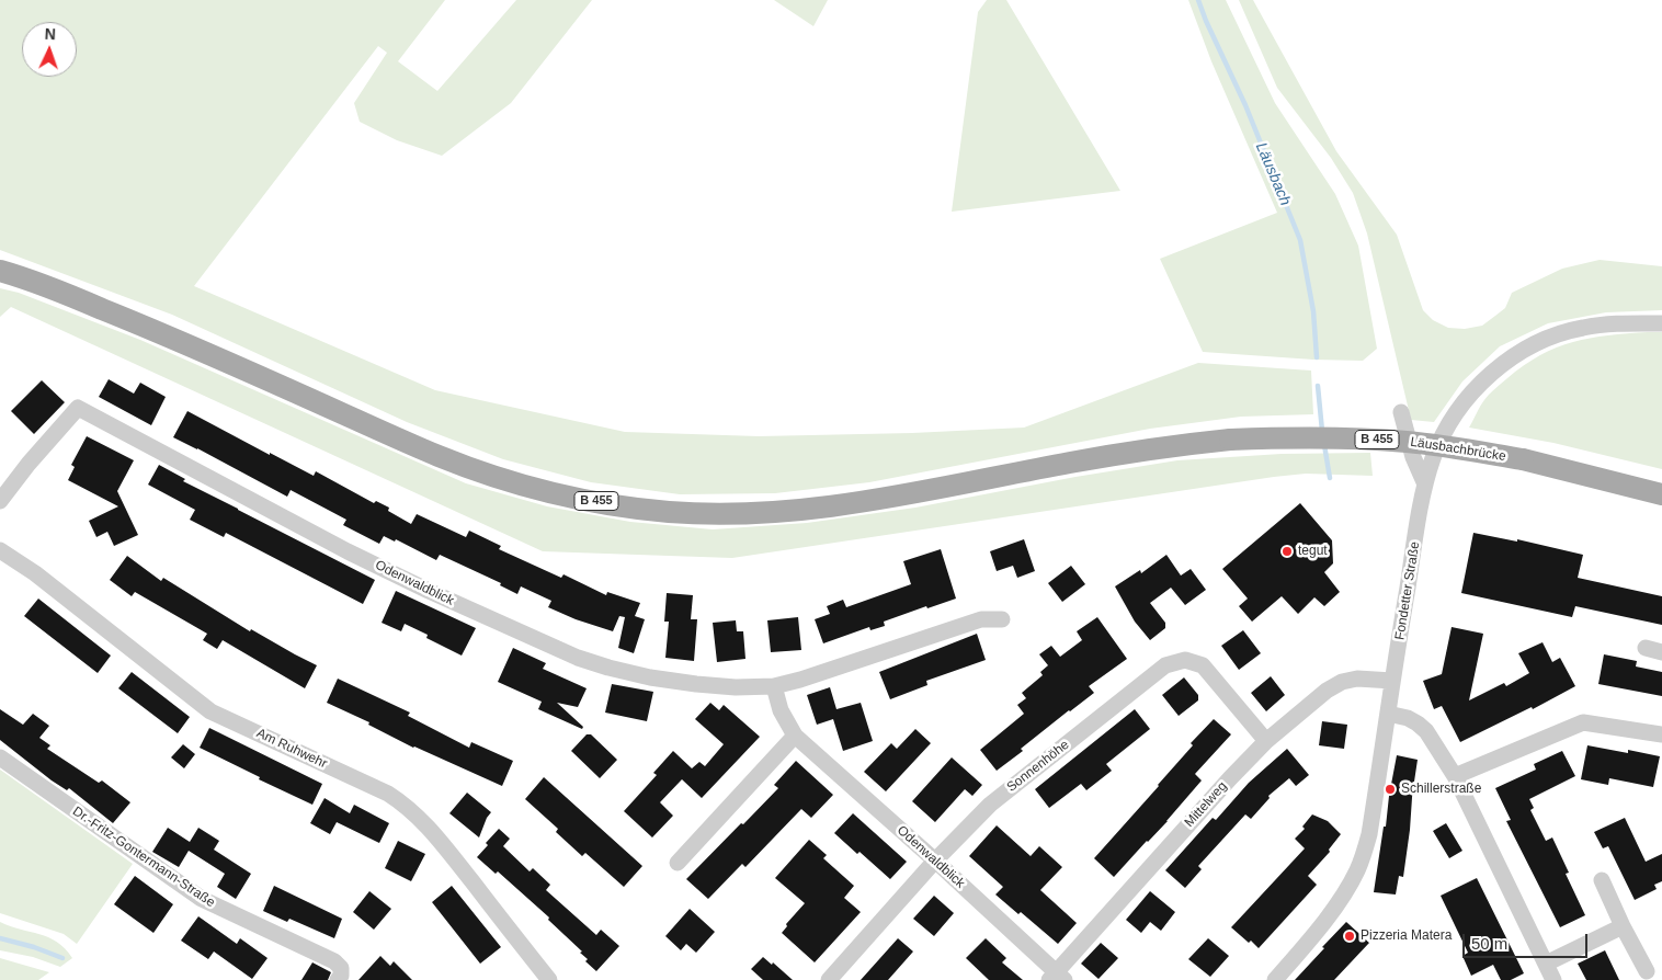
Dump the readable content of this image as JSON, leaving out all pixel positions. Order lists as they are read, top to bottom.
{
  "streets": {
    "main road": ["B 455", "Läusbachbrücke"],
    "street": [
      "Odenwaldblick",
      "Fondetter Straße",
      "Am Ruhwehr",
      "Sonnenhöhe",
      "Mittelweg",
      "Dr.-Fritz-Gontermann-Straße"
    ]
  },
  "crossings": [
    ["Odenwaldblick", "Sonnenhöhe"],
    ["Odenwaldblick", "Mittelweg"],
    ["Fondetter Straße", "Mittelweg"],
    ["Sonnenhöhe", "Mittelweg"]
  ],
  "water": ["Läusbach"],
  "places": ["tegut", "Schillerstraße", "Pizzeria Matera"],
  "scale_bar": "50 m",
  "north": "top"
}
